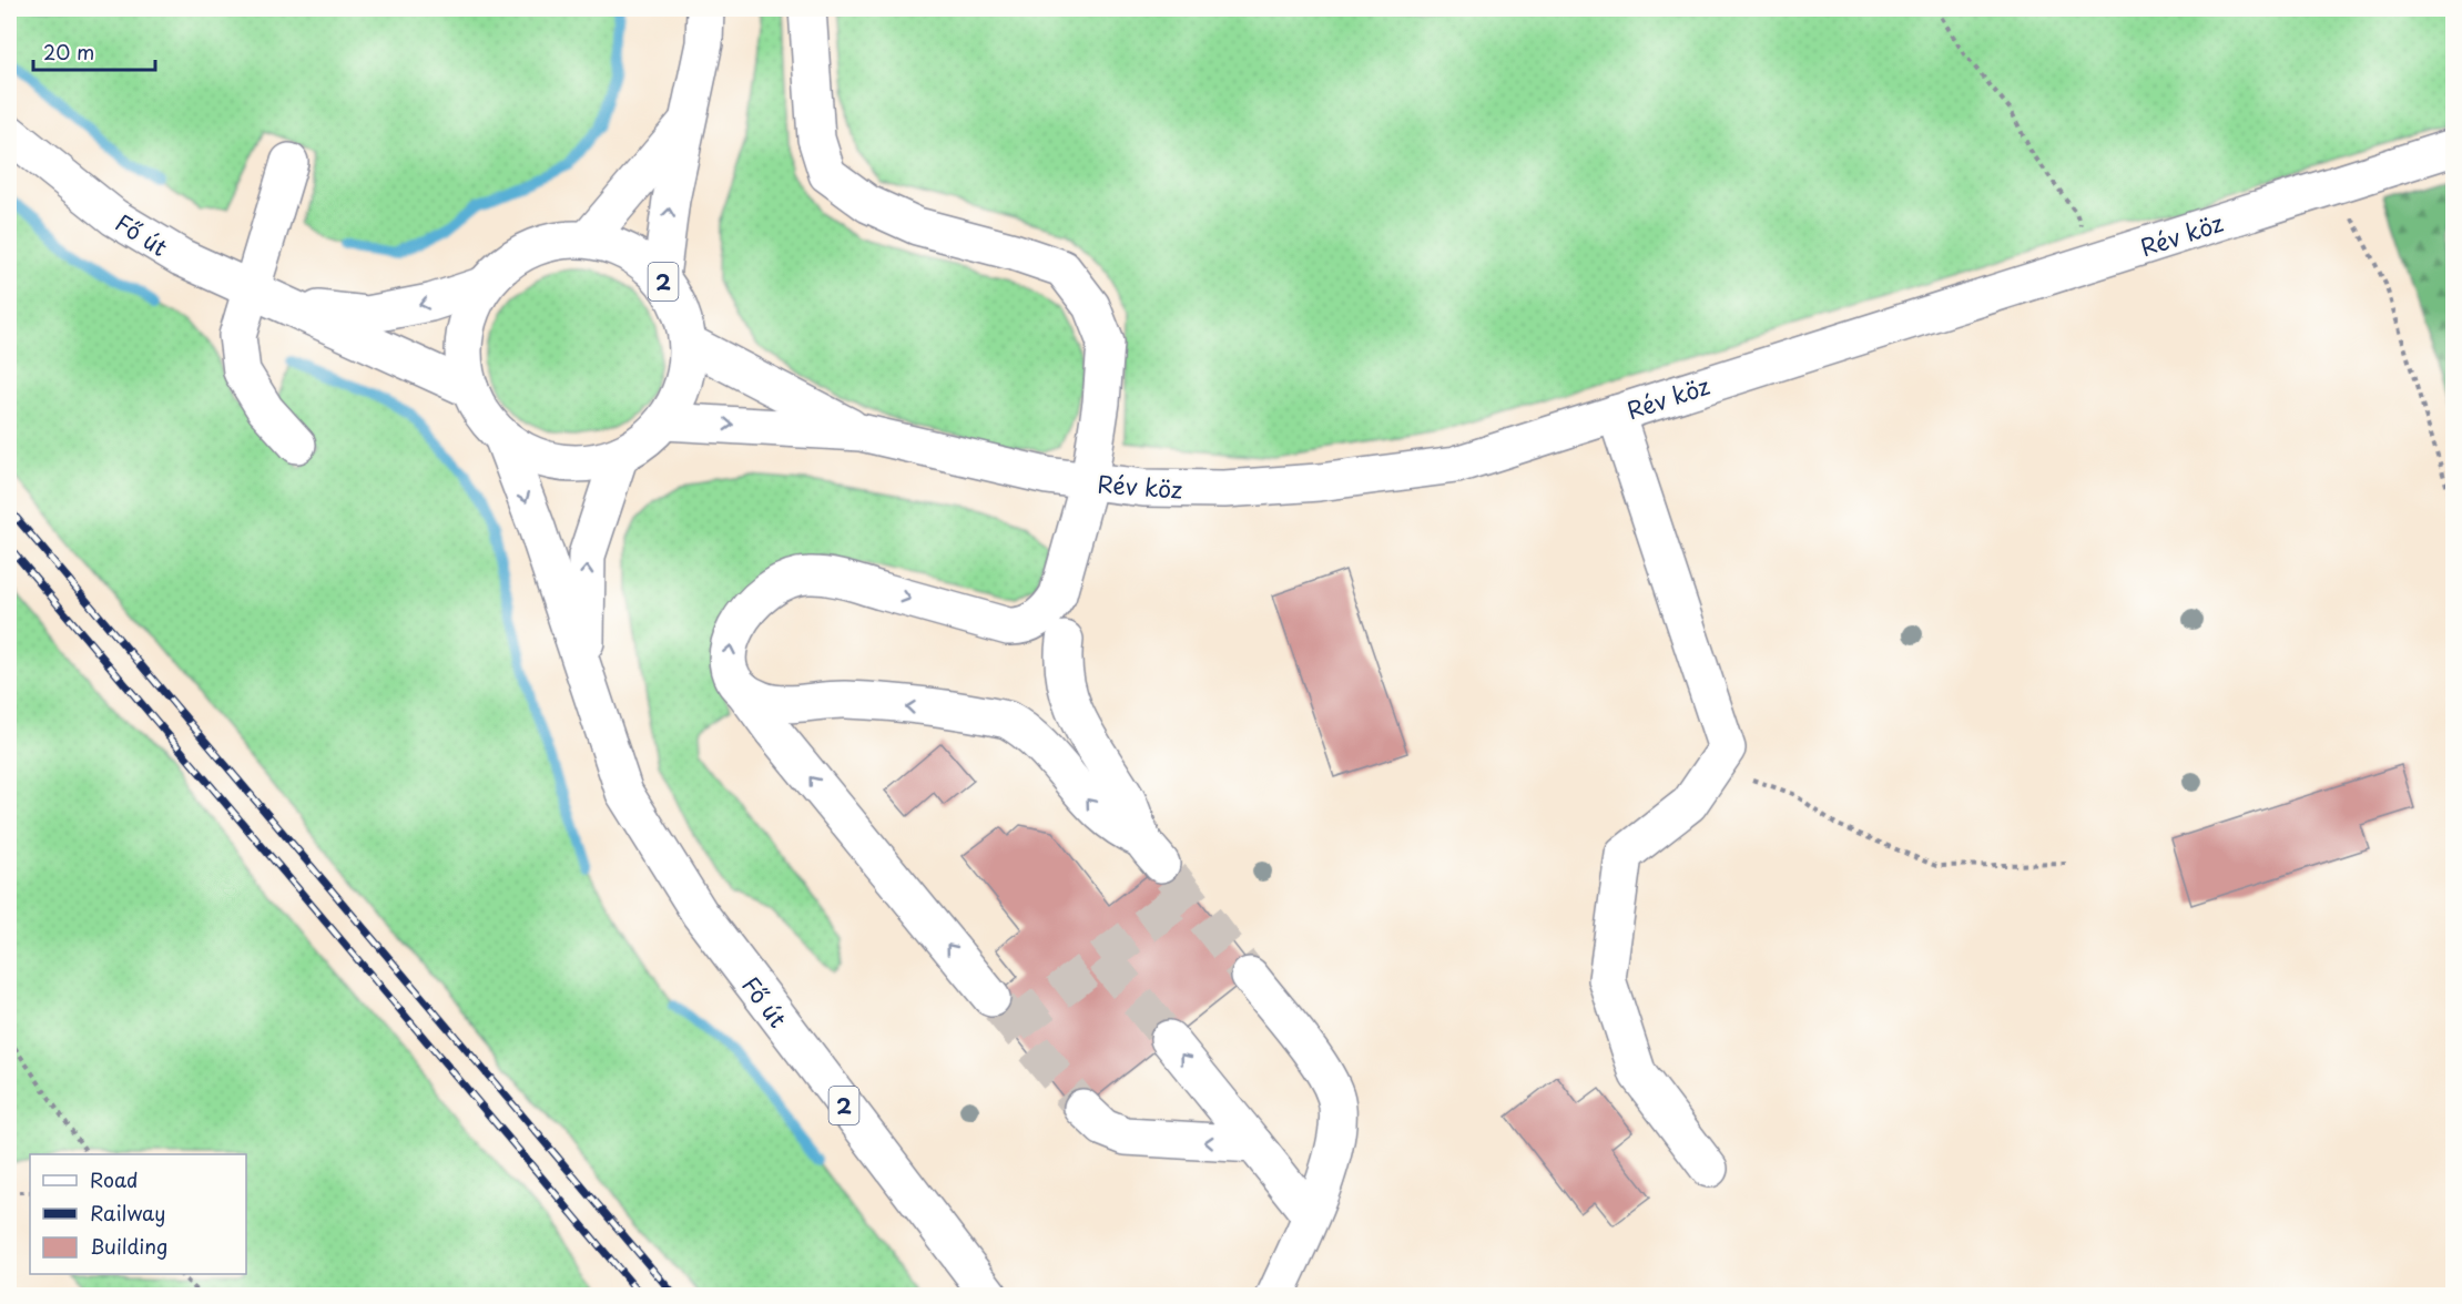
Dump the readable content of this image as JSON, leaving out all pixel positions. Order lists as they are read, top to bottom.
{
  "streets": {
    "main road": ["Fő út", "Rév köz", "2"]
  },
  "crossings": [
    ["Fő út", "Rév köz"]
  ],
  "legend": ["Road", "Railway", "Building"],
  "scale_bar": "20 m"
}
